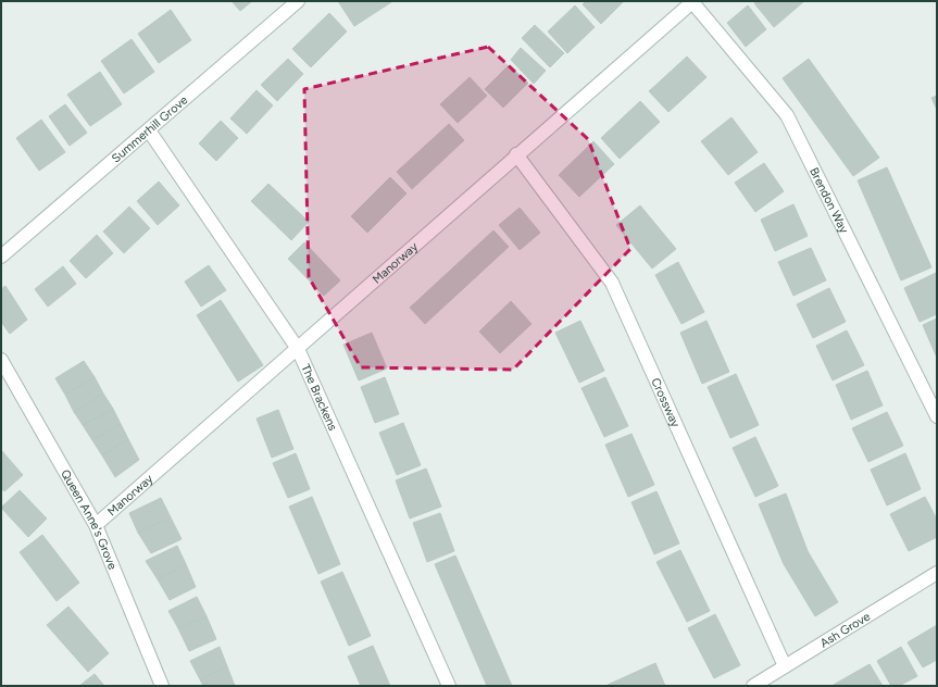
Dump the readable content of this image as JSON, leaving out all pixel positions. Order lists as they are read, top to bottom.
{
  "streets": {
    "street": [
      "Summerhill Grove",
      "Brendon Way",
      "Manorway",
      "The Brackens",
      "Crossway",
      "Queen Anne's Grove",
      "Ash Grove"
    ]
  },
  "crossings": [
    ["Summerhill Grove", "The Brackens"],
    ["Brendon Way", "Manorway"],
    ["Manorway", "The Brackens"],
    ["Manorway", "Crossway"],
    ["Manorway", "Queen Anne's Grove"],
    ["Crossway", "Ash Grove"]
  ]
}
